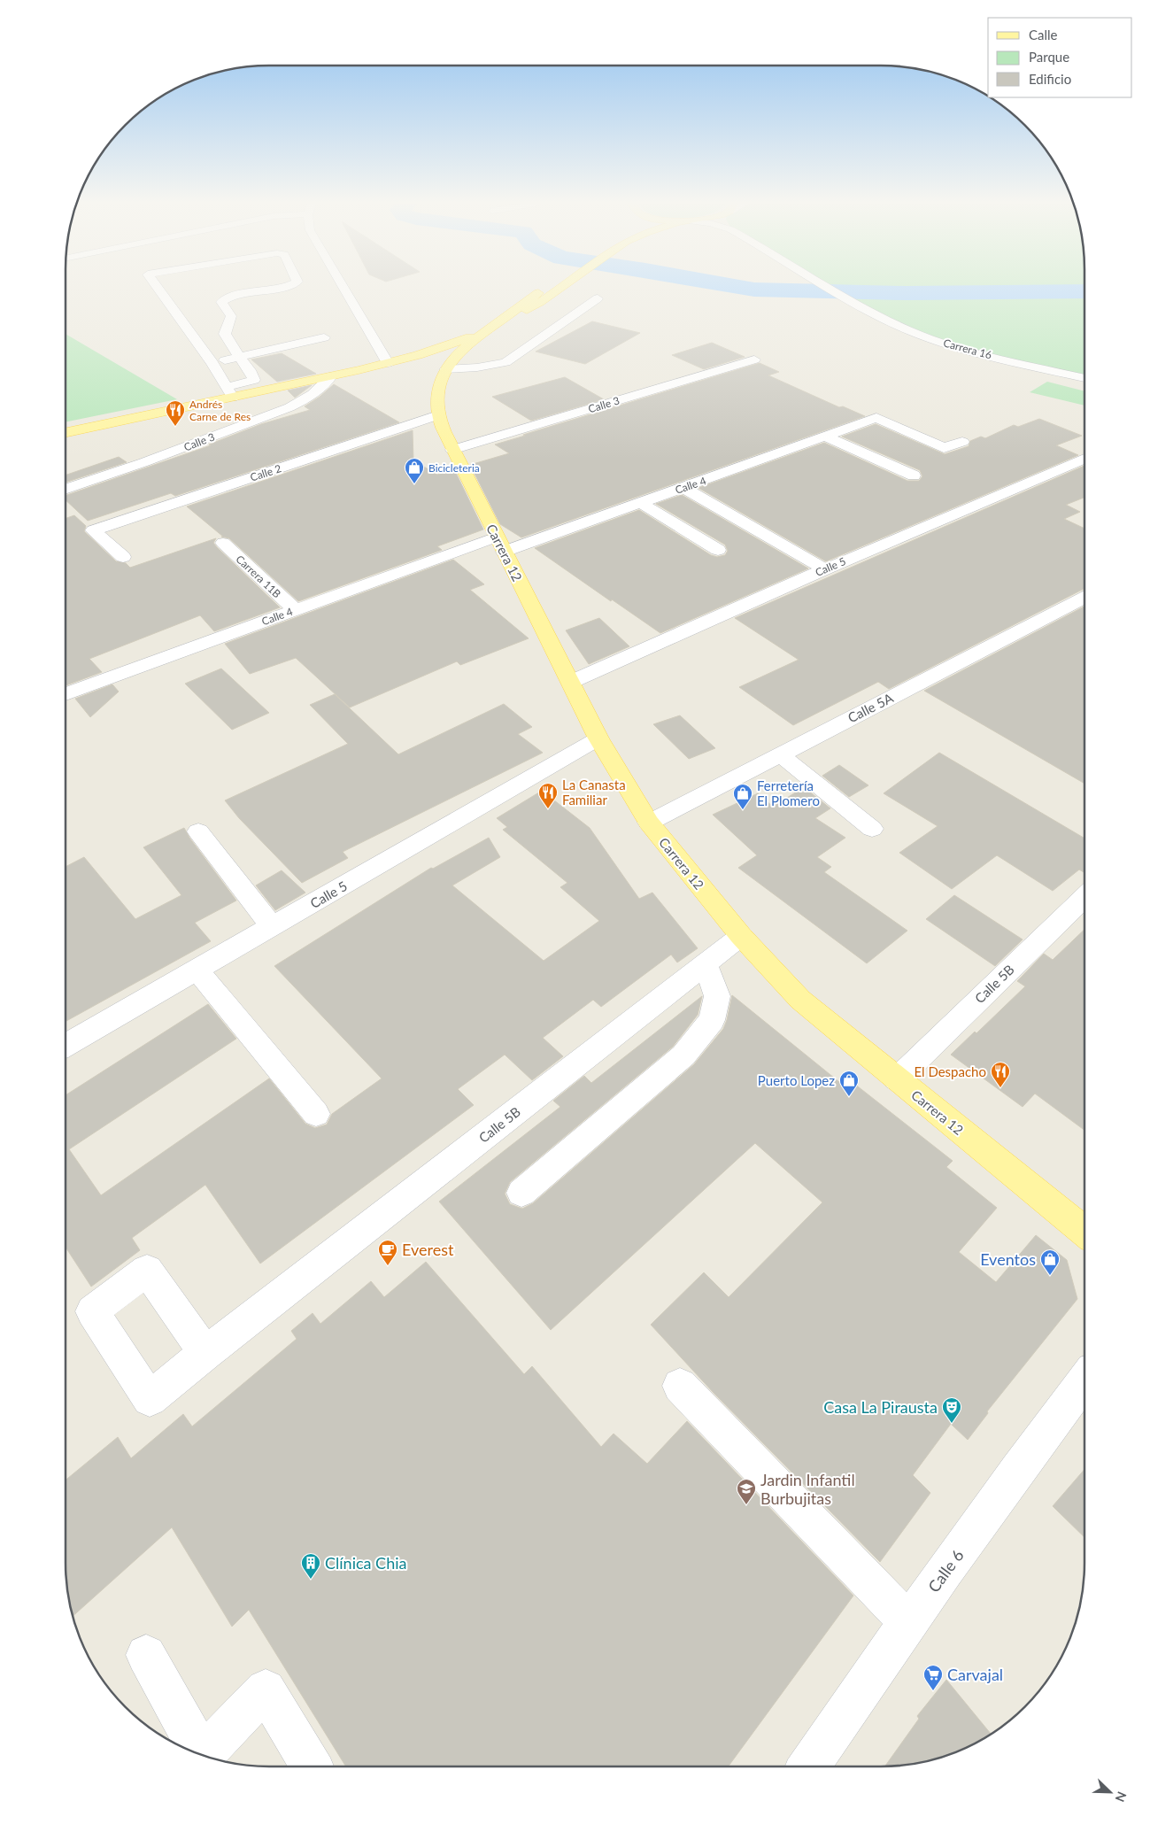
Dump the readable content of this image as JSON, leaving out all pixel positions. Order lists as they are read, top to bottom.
{
  "streets": {
    "main road": ["Carrera 12"],
    "street": [
      "Carrera 16",
      "Calle 3",
      "Calle 2",
      "Calle 4",
      "Calle 5",
      "Carrera 11B",
      "Calle 5A",
      "Calle 5B",
      "Calle 6"
    ]
  },
  "crossings": [
    ["Calle 3", "Carrera 12"],
    ["Calle 2", "Carrera 12"],
    ["Calle 4", "Carrera 12"],
    ["Calle 4", "Carrera 11B"],
    ["Carrera 12", "Calle 5"],
    ["Carrera 12", "Calle 5A"],
    ["Carrera 12", "Calle 5B"]
  ],
  "places": {
    "restaurant": ["Andrés Carne de Res", "La Canasta Familiar", "El Despacho"],
    "shop": [
      "Bicicleteria",
      "Ferretería El Plomero",
      "Puerto Lopez",
      "Eventos"
    ],
    "cafe": ["Everest"],
    "theatre": ["Casa La Pirausta"],
    "school or university": ["Jardin Infantil Burbujitas"],
    "building": ["Clínica Chia"],
    "supermarket": ["Carvajal"]
  },
  "legend": ["Calle", "Parque", "Edificio"],
  "north": "bottom right"
}
